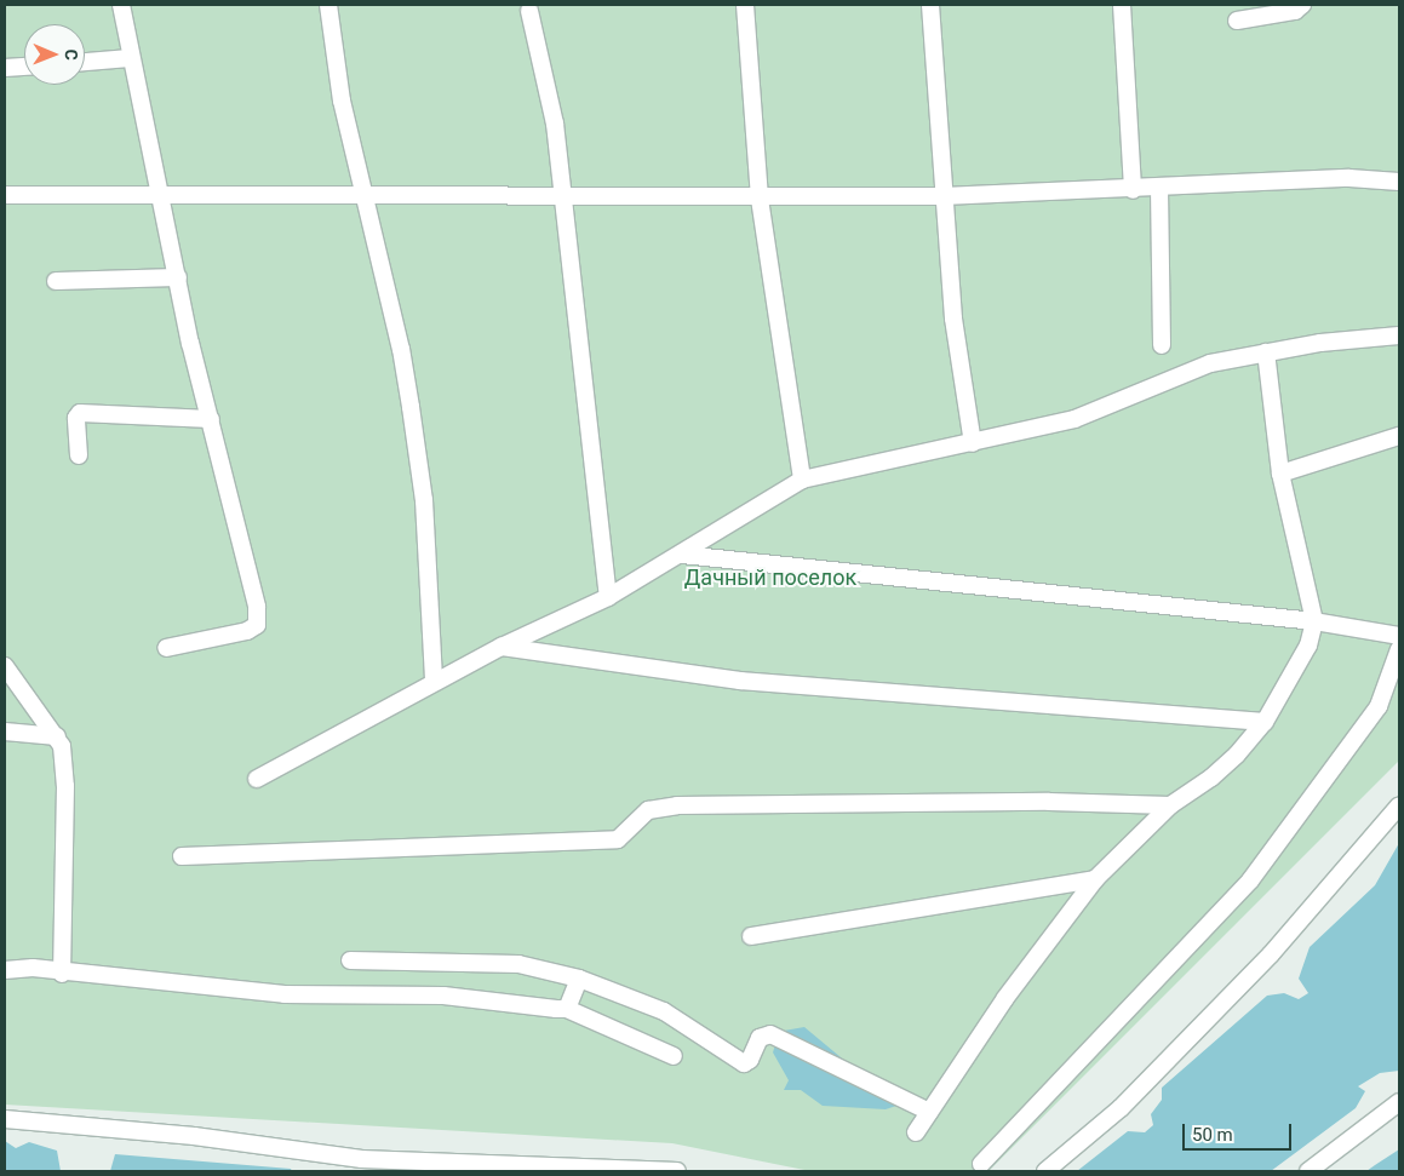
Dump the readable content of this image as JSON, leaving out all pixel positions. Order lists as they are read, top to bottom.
{
  "parks": ["Дачный поселок"],
  "scale_bar": "50 m",
  "north": "right"
}
